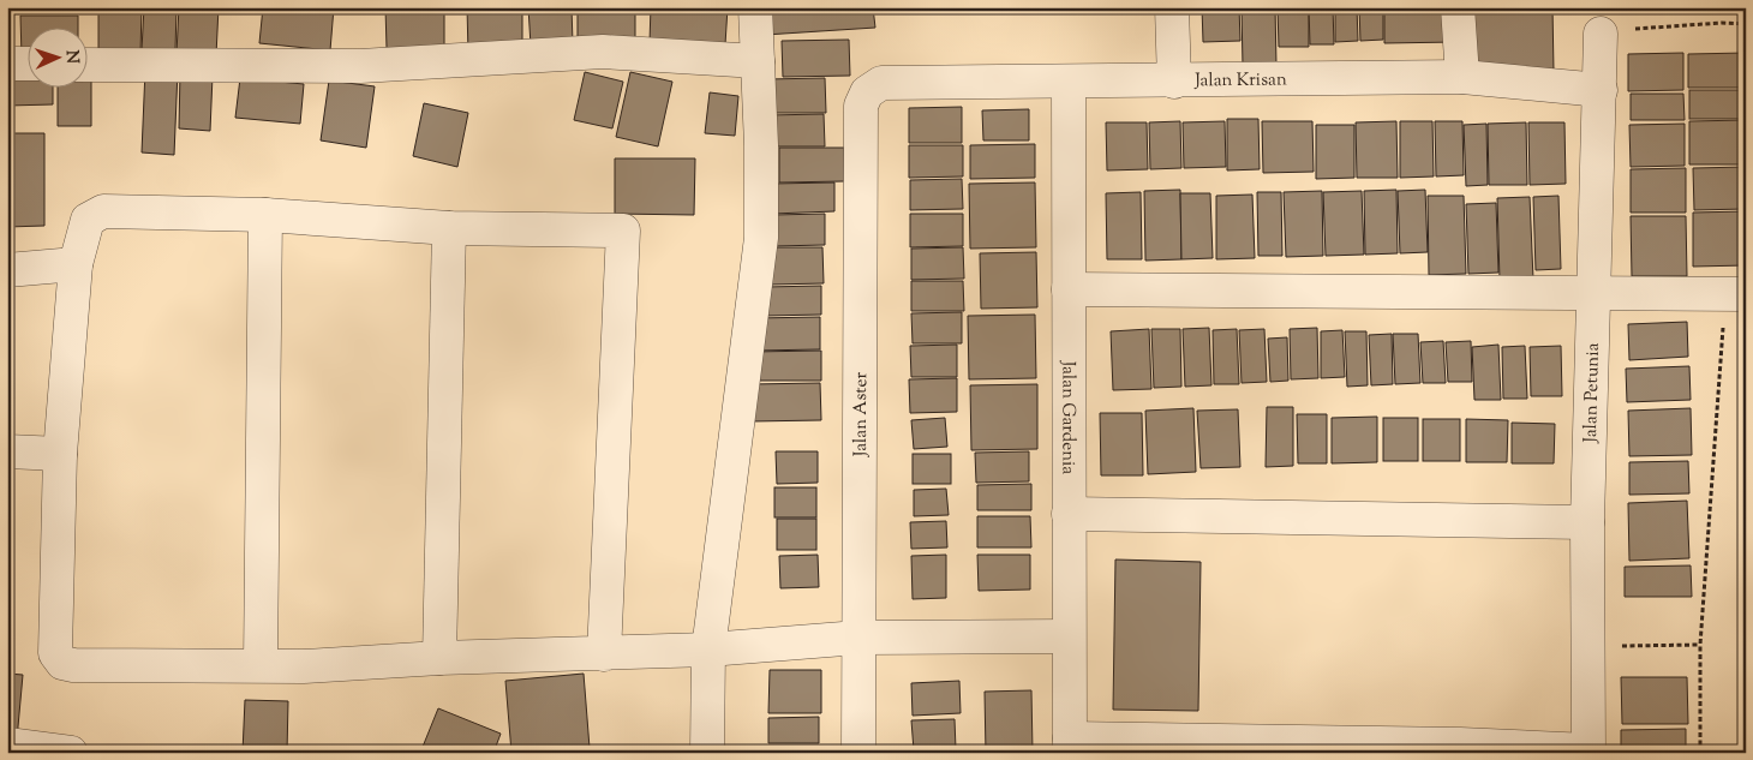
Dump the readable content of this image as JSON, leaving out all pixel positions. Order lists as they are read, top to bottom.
{
  "streets": {
    "street": [
      "Jalan Krisan",
      "Jalan Petunia",
      "Jalan Aster",
      "Jalan Gardenia"
    ]
  },
  "crossings": [
    ["Jalan Krisan", "Jalan Petunia"],
    ["Jalan Krisan", "Jalan Aster"],
    ["Jalan Krisan", "Jalan Gardenia"]
  ],
  "north": "right"
}
